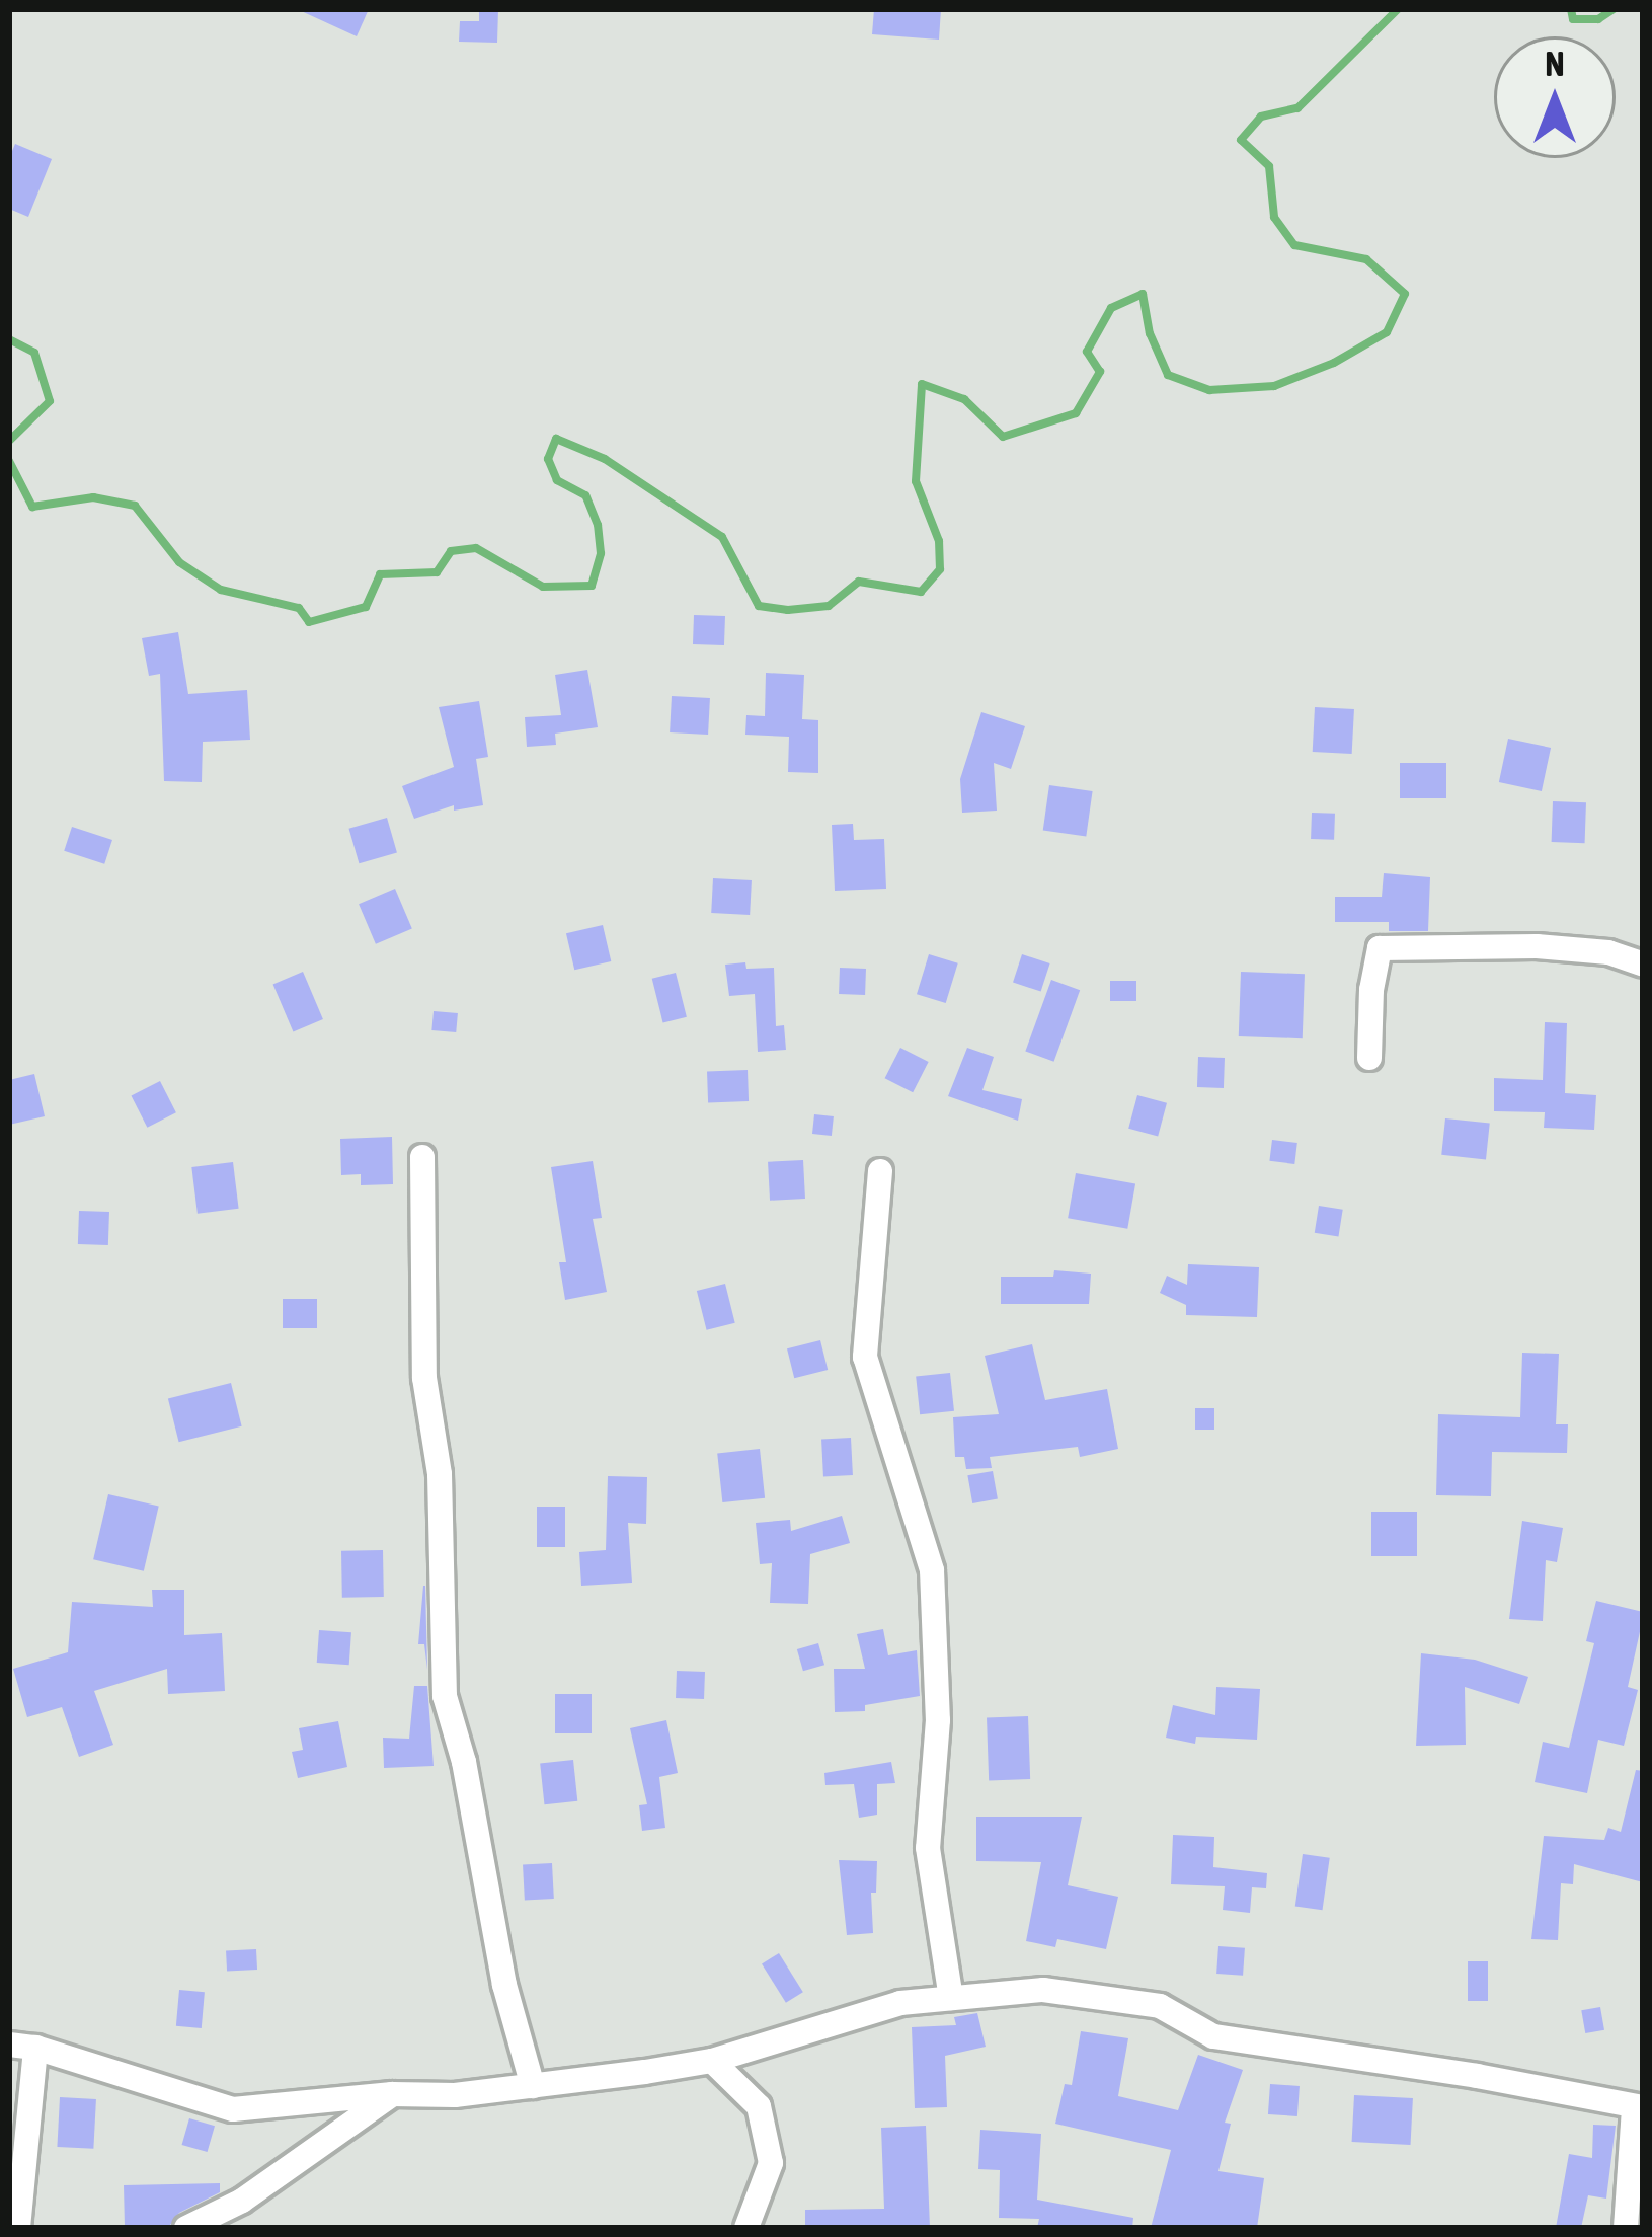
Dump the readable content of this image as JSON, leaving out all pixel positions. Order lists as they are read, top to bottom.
{
  "north": "top"
}
